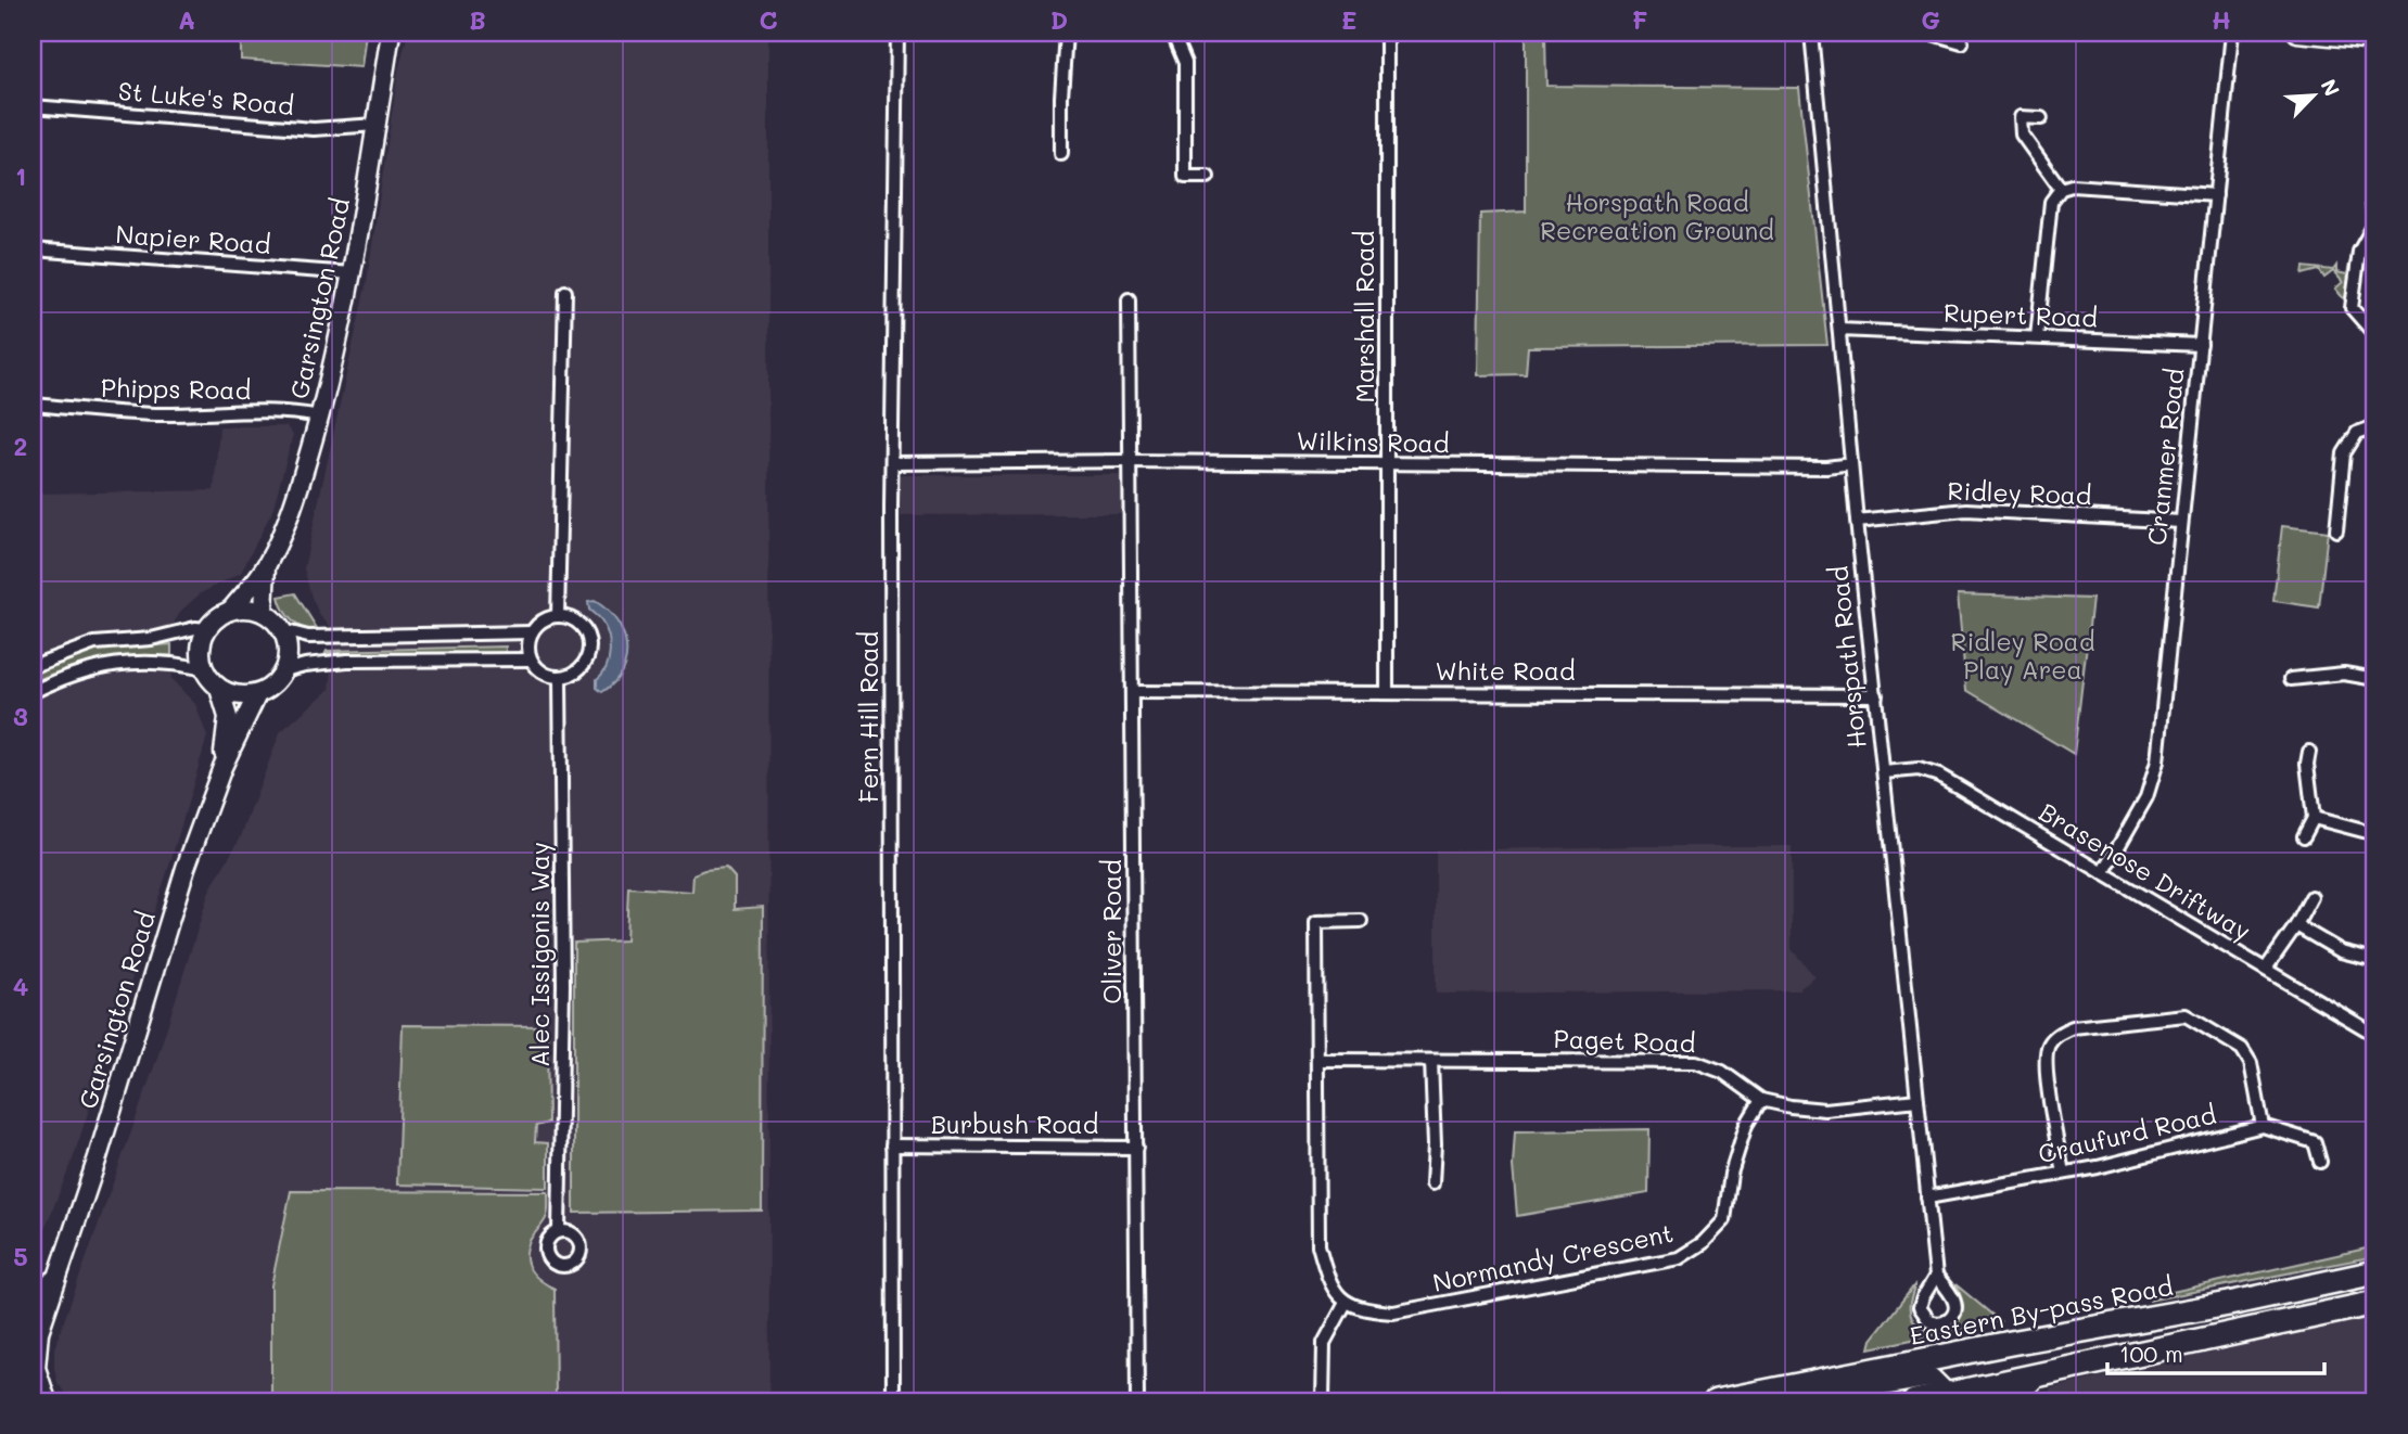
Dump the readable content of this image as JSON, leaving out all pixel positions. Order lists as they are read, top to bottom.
{
  "streets": {
    "highway": ["Eastern By-pass Road"],
    "main road": ["Garsington Road"],
    "street": [
      "St Luke's Road",
      "Napier Road",
      "Rupert Road",
      "Marshall Road",
      "Phipps Road",
      "Wilkins Road",
      "Cranmer Road",
      "Ridley Road",
      "Horspath Road",
      "White Road",
      "Fern Hill Road",
      "Brasenose Driftway",
      "Oliver Road",
      "Alec Issigonis Way",
      "Paget Road",
      "Burbush Road",
      "Craufurd Road",
      "Normandy Crescent"
    ]
  },
  "crossings": [
    ["St Luke's Road", "Garsington Road"],
    ["Napier Road", "Garsington Road"],
    ["Garsington Road", "Phipps Road"],
    ["Rupert Road", "Cranmer Road"],
    ["Rupert Road", "Horspath Road"],
    ["Marshall Road", "Wilkins Road"],
    ["Marshall Road", "White Road"],
    ["Wilkins Road", "Horspath Road"],
    ["Wilkins Road", "Fern Hill Road"],
    ["Wilkins Road", "Oliver Road"],
    ["Cranmer Road", "Ridley Road"],
    ["Cranmer Road", "Brasenose Driftway"],
    ["Ridley Road", "Horspath Road"],
    ["Horspath Road", "White Road"],
    ["Horspath Road", "Brasenose Driftway"],
    ["Horspath Road", "Paget Road"],
    ["Horspath Road", "Craufurd Road"],
    ["White Road", "Oliver Road"],
    ["Fern Hill Road", "Burbush Road"],
    ["Oliver Road", "Burbush Road"],
    ["Paget Road", "Normandy Crescent"]
  ],
  "parks": ["Horspath Road Recreation Ground", "Ridley Road Play Area"],
  "scale_bar": "100 m",
  "north": "top right",
  "grid": {
    "columns": [
      "A",
      "B",
      "C",
      "D",
      "E",
      "F",
      "G",
      "H"
    ],
    "rows": [
      "1",
      "2",
      "3",
      "4",
      "5"
    ]
  }
}
